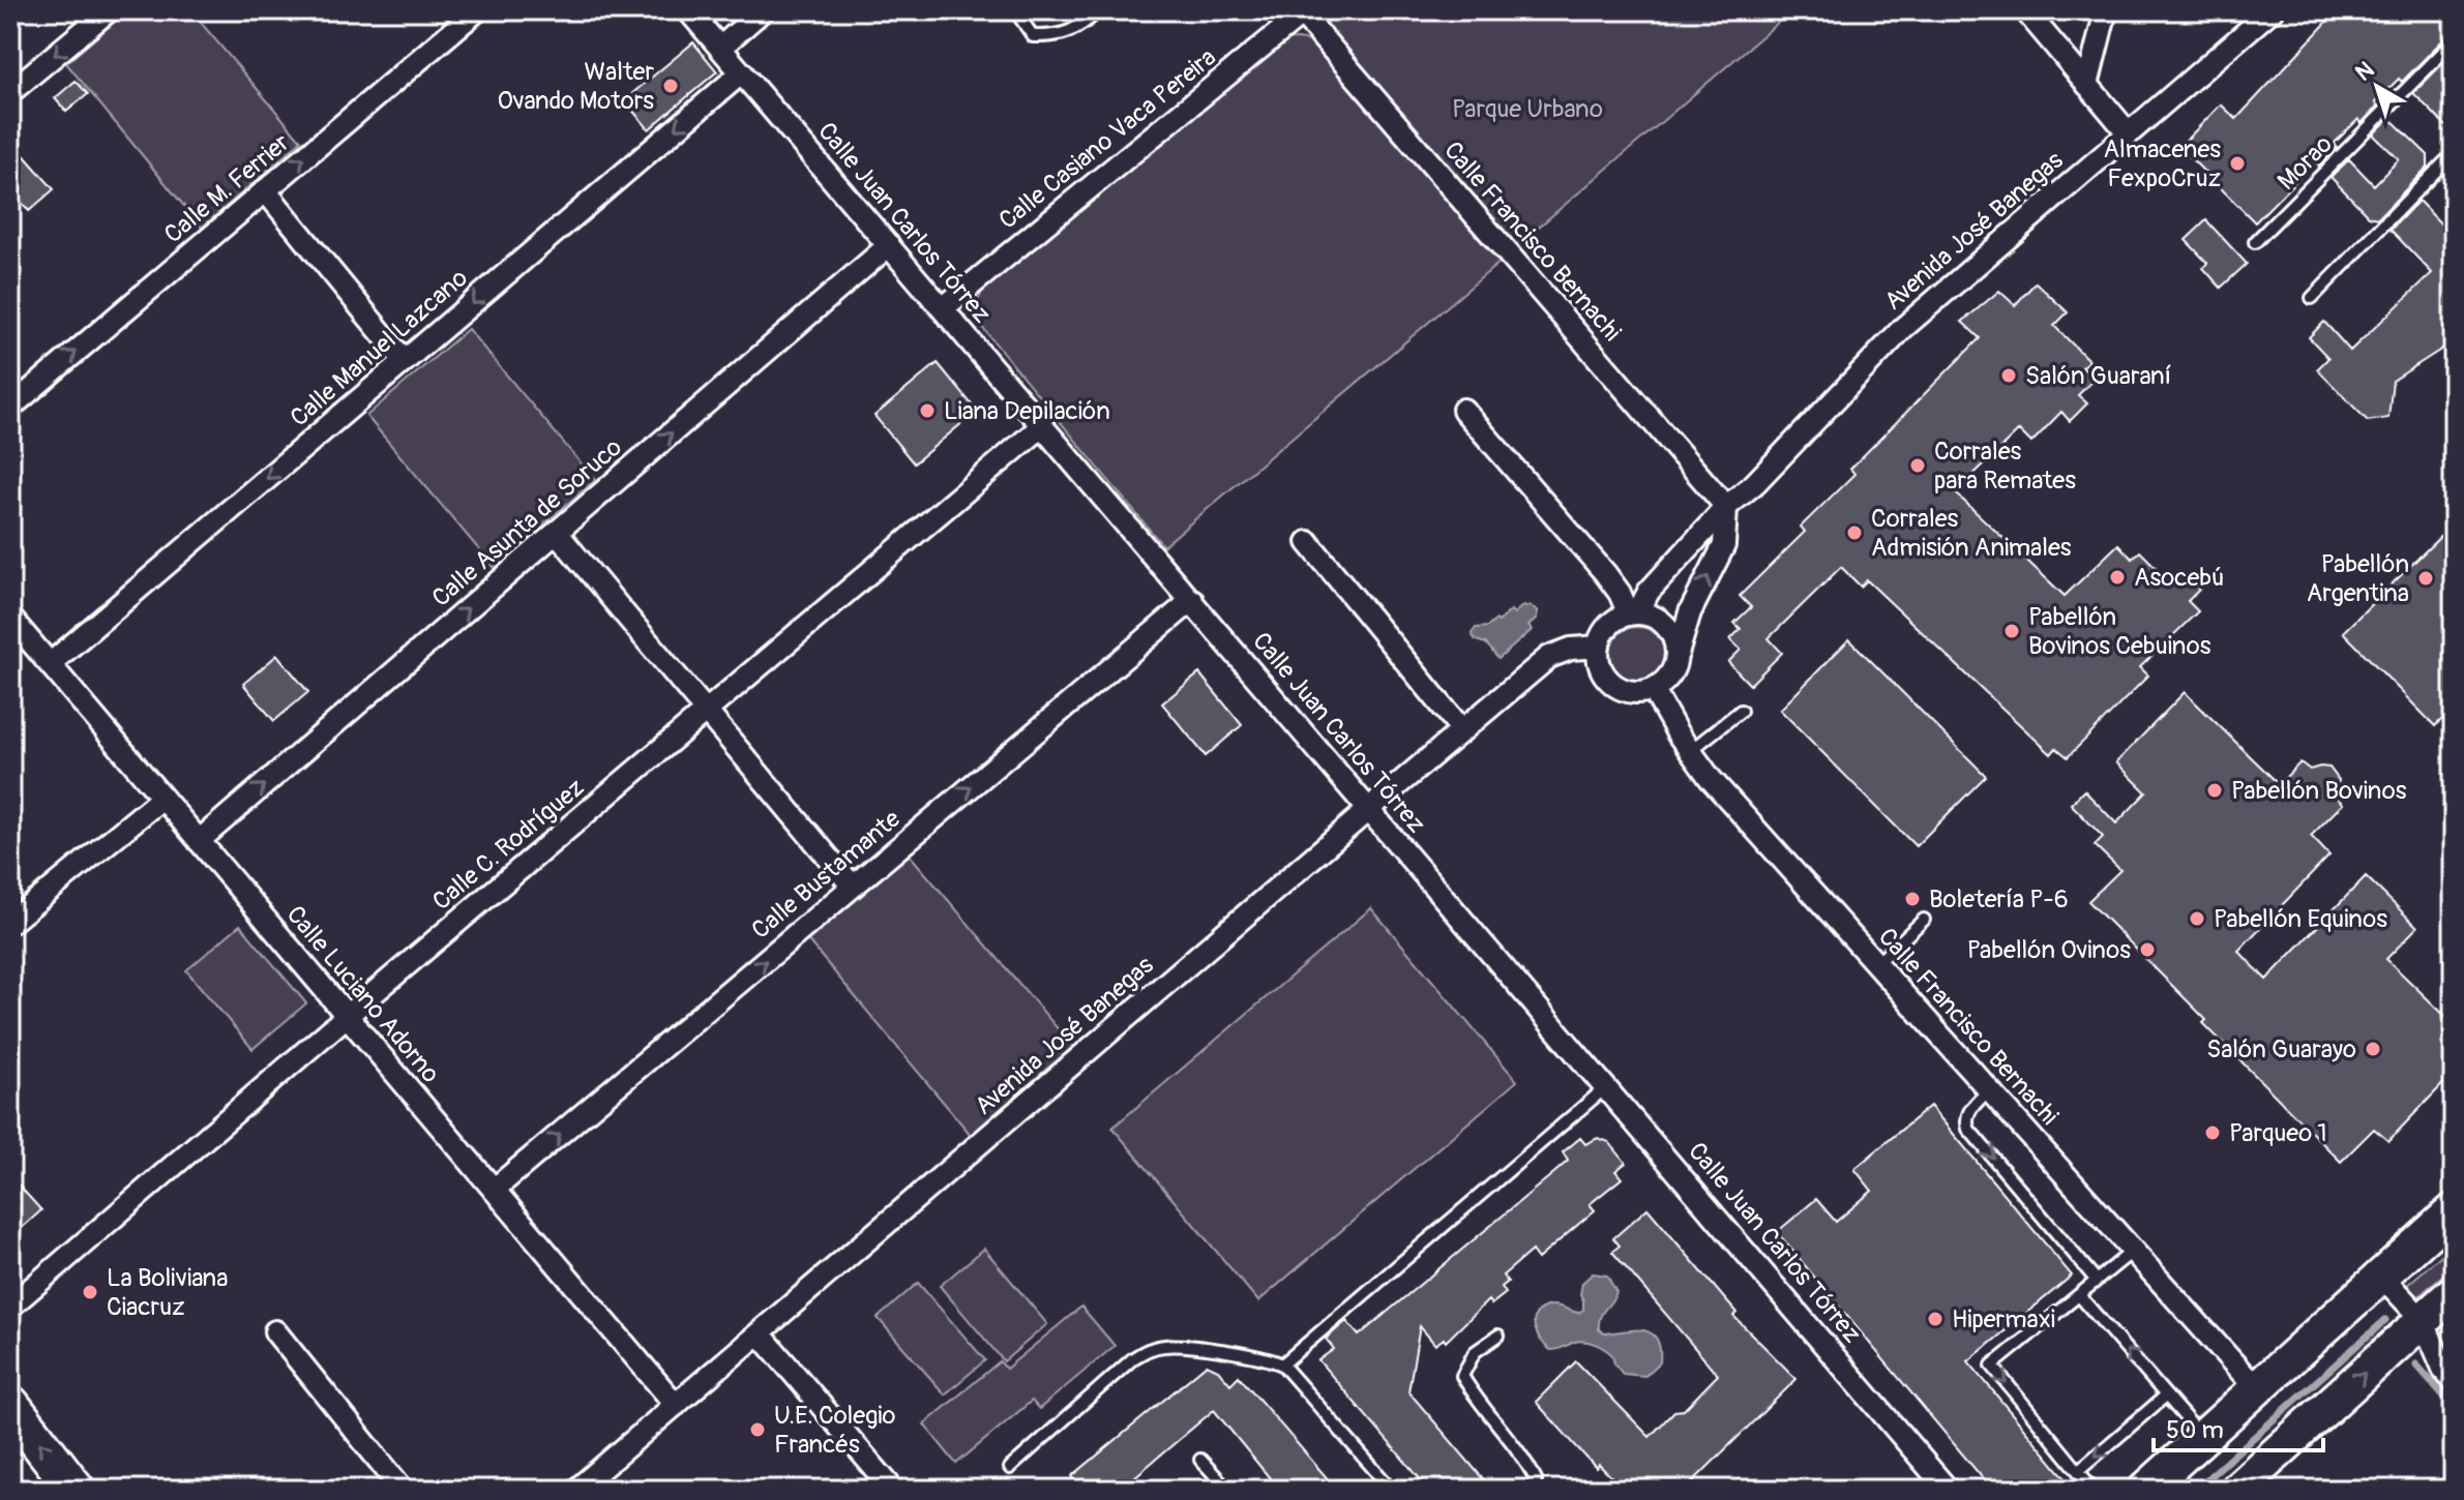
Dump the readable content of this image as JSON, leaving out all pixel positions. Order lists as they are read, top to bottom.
{
  "streets": {
    "street": [
      "Calle Casiano Vaca Pereira",
      "Calle M. Ferrier",
      "Calle Juan Carlos Tórrez",
      "Avenida José Banegas",
      "Calle Francisco Bernachi",
      "Calle Manuel Lazcano",
      "Calle Asunta de Soruco",
      "Calle C. Rodríguez",
      "Calle Bustamante",
      "Calle Luciano Adorno"
    ],
    "lane": ["Morao"]
  },
  "crossings": [
    ["Calle Casiano Vaca Pereira", "Calle Juan Carlos Tórrez"],
    ["Calle Casiano Vaca Pereira", "Calle Francisco Bernachi"],
    ["Calle Juan Carlos Tórrez", "Avenida José Banegas"],
    ["Calle Juan Carlos Tórrez", "Calle Manuel Lazcano"],
    ["Calle Juan Carlos Tórrez", "Calle Asunta de Soruco"],
    ["Calle Juan Carlos Tórrez", "Calle C. Rodríguez"],
    ["Calle Juan Carlos Tórrez", "Calle Bustamante"],
    ["Avenida José Banegas", "Calle Francisco Bernachi"],
    ["Avenida José Banegas", "Calle Luciano Adorno"],
    ["Calle Manuel Lazcano", "Calle Luciano Adorno"],
    ["Calle Asunta de Soruco", "Calle Luciano Adorno"],
    ["Calle C. Rodríguez", "Calle Luciano Adorno"],
    ["Calle Bustamante", "Calle Luciano Adorno"]
  ],
  "one_way": [
    "Calle M. Ferrier",
    "Calle Manuel Lazcano",
    "Calle Asunta de Soruco",
    "Calle Bustamante"
  ],
  "parks": ["Parque Urbano"],
  "places": [
    "Walter Ovando Motors",
    "Almacenes FexpoCruz",
    "Salón Guaraní",
    "Liana Depilación",
    "Corrales para Remates",
    "Corrales Admisión Animales",
    "Asocebú",
    "Pabellón Argentina",
    "Pabellón Bovinos Cebuinos",
    "Pabellón Bovinos",
    "Boletería P-6",
    "Pabellón Equinos",
    "Pabellón Ovinos",
    "Salón Guarayo",
    "Parqueo 1",
    "La Boliviana Ciacruz",
    "Hipermaxi",
    "U.E. Colegio Francés"
  ],
  "scale_bar": "50 m",
  "north": "top left"
}
